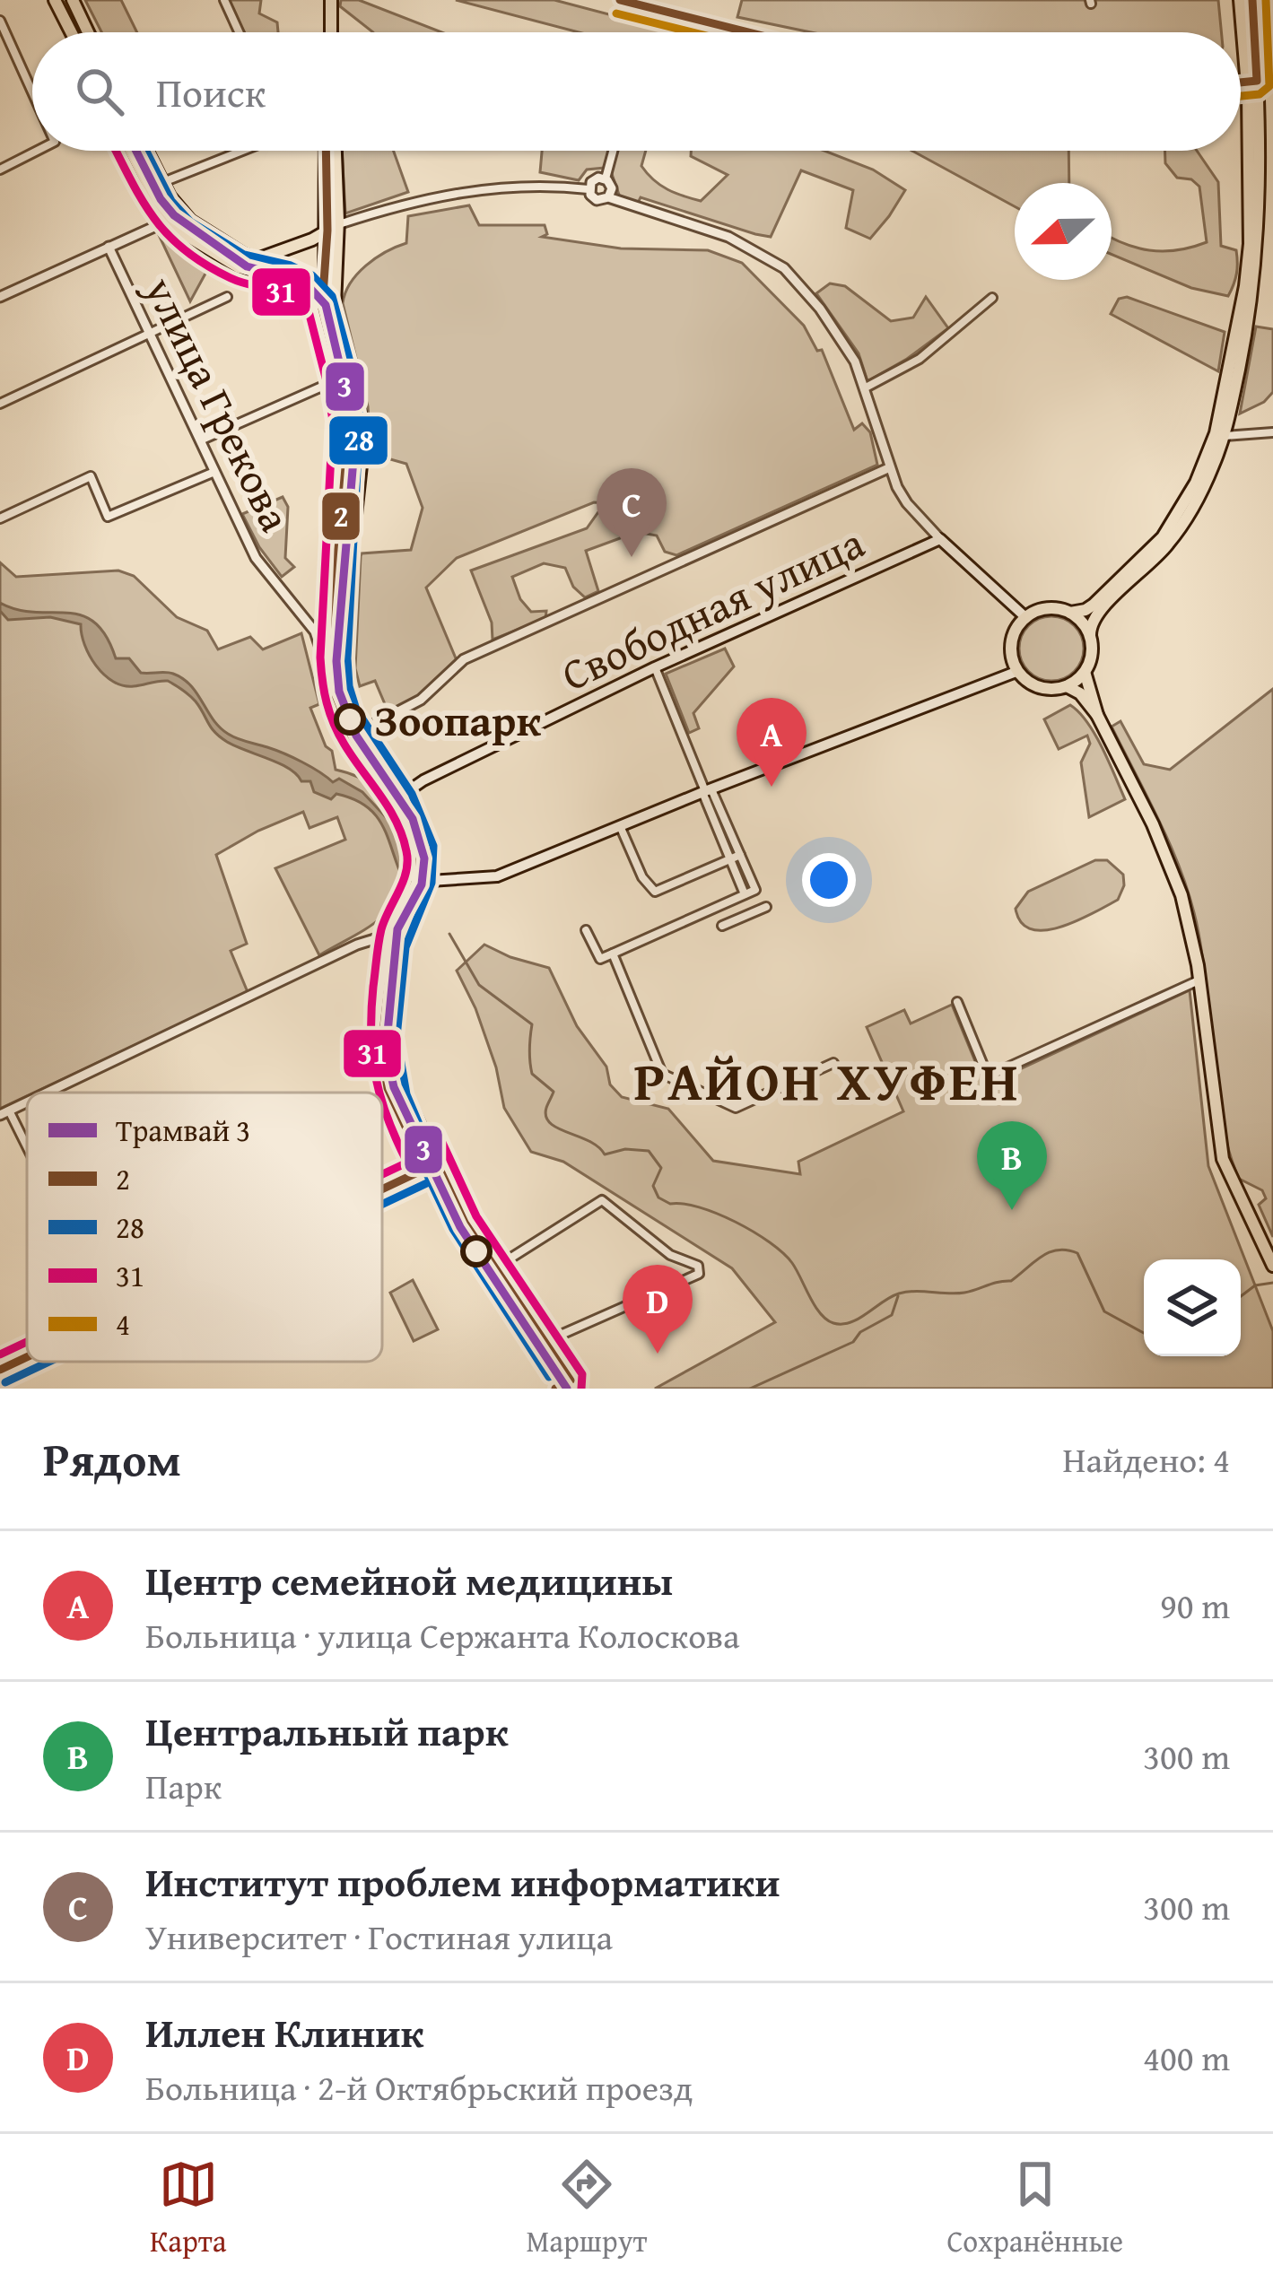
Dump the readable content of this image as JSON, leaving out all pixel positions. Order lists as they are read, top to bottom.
{
  "streets": {
    "main road": ["Свободная улица"],
    "street": ["улица Грекова"]
  },
  "districts": ["РАЙОН ХУФЕН"],
  "places": ["Зоопарк"],
  "lines": [
    "transit line 2",
    "transit line 4",
    "tram line 3",
    "transit line 28",
    "transit line 31"
  ],
  "legend": [
    "Трамвай 3",
    "2",
    "28",
    "31",
    "4"
  ],
  "north": "left",
  "page": {
    "search": "Поиск",
    "pins": [
      "C",
      "A",
      "B",
      "D"
    ],
    "heading": ["Рядом", "Найдено: 4"],
    "list": [
      {
        "mark": "A",
        "name": "Центр семейной медицины",
        "note": "Больница · улица Сержанта Колоскова",
        "value": "90 m"
      },
      {
        "mark": "B",
        "name": "Центральный парк",
        "note": "Парк",
        "value": "300 m"
      },
      {
        "mark": "C",
        "name": "Институт проблем информатики",
        "note": "Университет · Гостиная улица",
        "value": "300 m"
      },
      {
        "mark": "D",
        "name": "Иллен Клиник",
        "note": "Больница · 2-й Октябрьский проезд",
        "value": "400 m"
      }
    ],
    "nav": ["Карта", "Маршрут", "Сохранённые"]
  }
}
